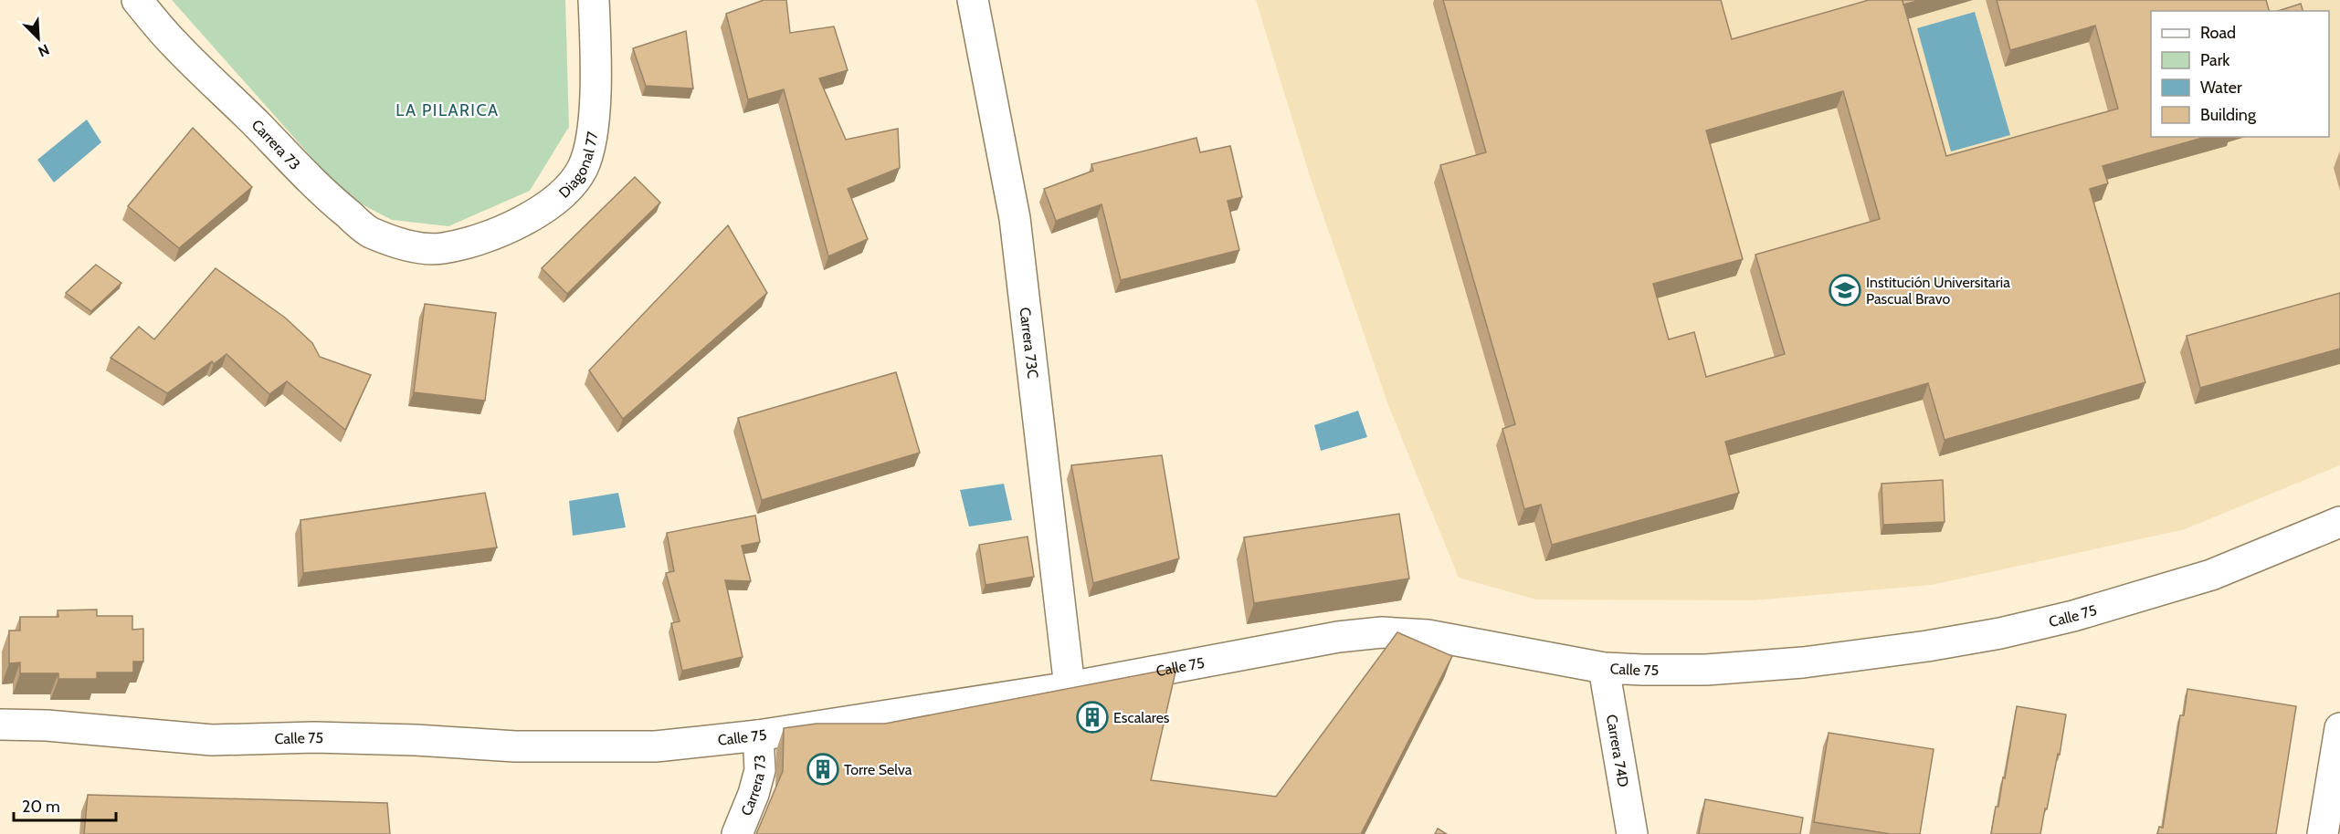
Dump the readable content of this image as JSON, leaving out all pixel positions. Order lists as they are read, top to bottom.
{
  "streets": {
    "street": [
      "Carrera 73",
      "Diagonal 77",
      "Carrera 73C",
      "Calle 75",
      "Carrera 74D"
    ]
  },
  "crossings": [
    ["Carrera 73", "Diagonal 77"],
    ["Carrera 73", "Calle 75"],
    ["Carrera 73C", "Calle 75"],
    ["Calle 75", "Carrera 74D"]
  ],
  "districts": ["LA PILARICA"],
  "places": {
    "school or university": ["Institución Universitaria Pascual Bravo"],
    "building": ["Escalares", "Torre Selva"]
  },
  "legend": [
    "Road",
    "Park",
    "Water",
    "Building"
  ],
  "scale_bar": "20 m",
  "north": "bottom right"
}
